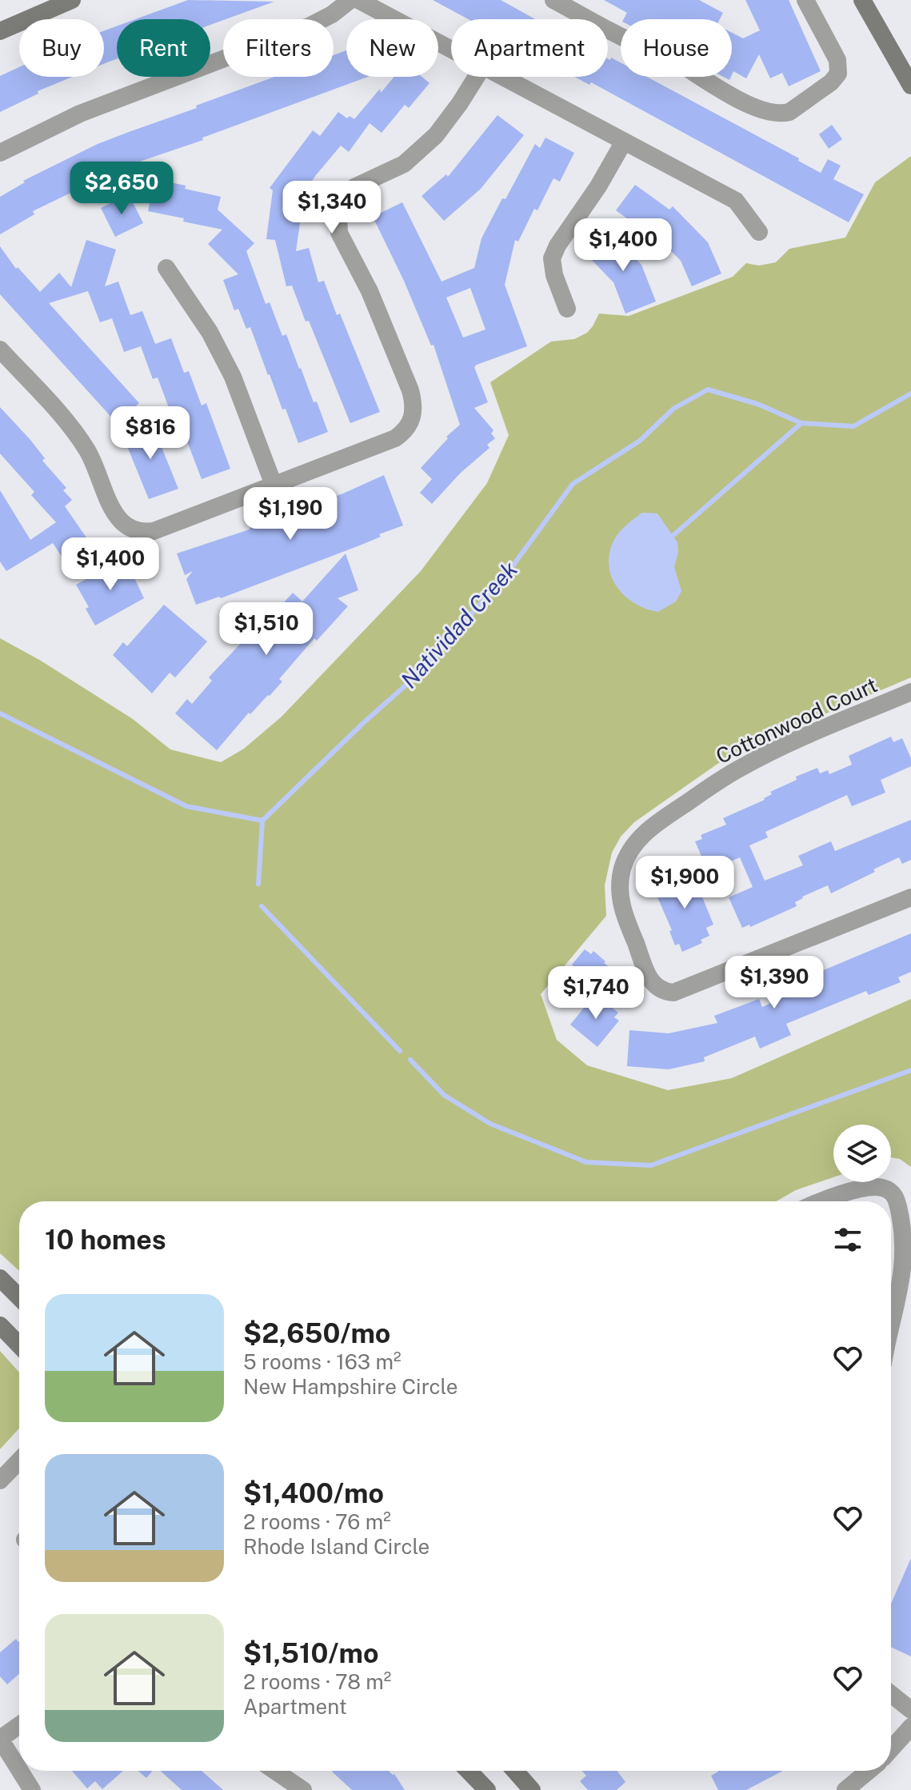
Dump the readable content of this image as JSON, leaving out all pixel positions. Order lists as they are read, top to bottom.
{
  "streets": {
    "street": ["Cottonwood Court"]
  },
  "water": ["Natividad Creek"],
  "page": {
    "chip": [
      "Buy",
      "Rent",
      "Filters",
      "New",
      "Apartment",
      "House"
    ],
    "price": [
      "$2,650",
      "$1,340",
      "$1,400",
      "$816",
      "$1,190",
      "$1,400",
      "$1,510",
      "$1,900",
      "$1,390",
      "$1,740"
    ],
    "heading": "10 homes",
    "list": [
      {
        "name": "$2,650/mo",
        "note": "5 rooms · 163 m² · New Hampshire Circle"
      },
      {
        "name": "$1,400/mo",
        "note": "2 rooms · 76 m² · Rhode Island Circle"
      },
      {
        "name": "$1,510/mo",
        "note": "2 rooms · 78 m² · Apartment"
      }
    ]
  }
}
